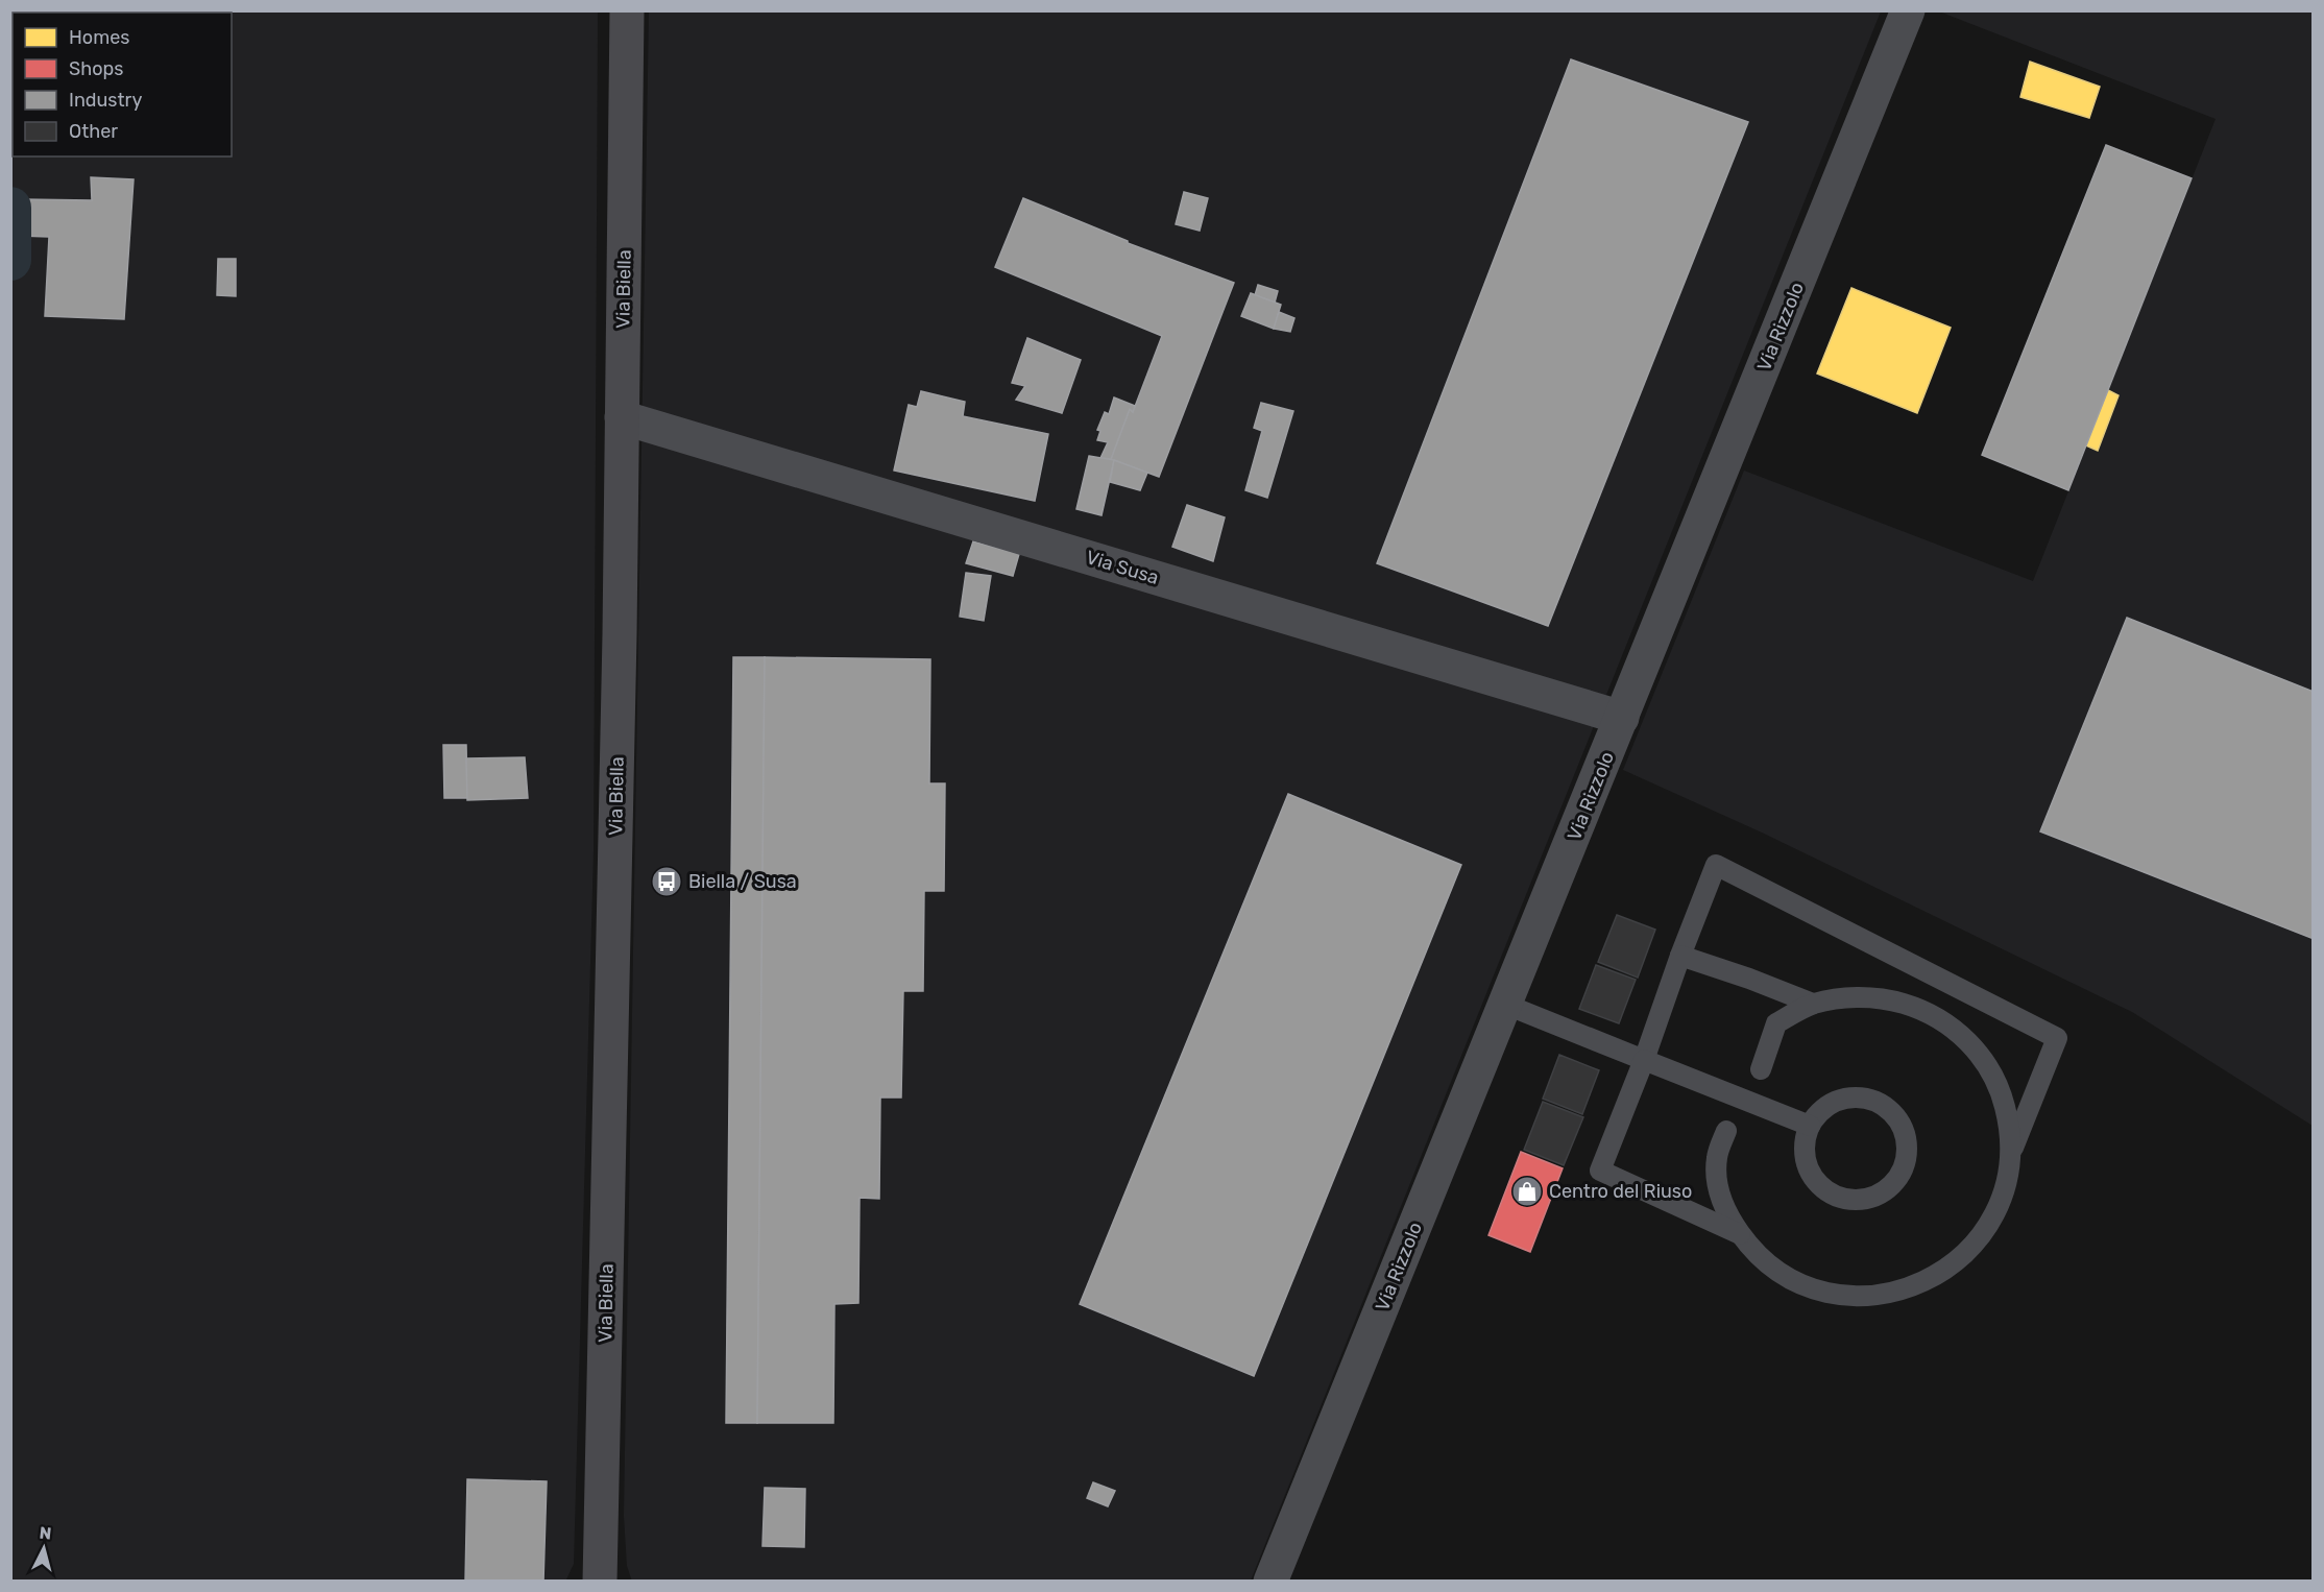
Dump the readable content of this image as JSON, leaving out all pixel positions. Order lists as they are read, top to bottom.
{
  "streets": {
    "main road": ["Via Biella"],
    "street": ["Via Rizzolo", "Via Susa"]
  },
  "crossings": [
    ["Via Biella", "Via Susa"],
    ["Via Rizzolo", "Via Susa"]
  ],
  "places": {
    "bus stop": ["Biella / Susa"],
    "shop": ["Centro del Riuso"]
  },
  "legend": [
    "Homes",
    "Shops",
    "Industry",
    "Other"
  ],
  "north": "top"
}
